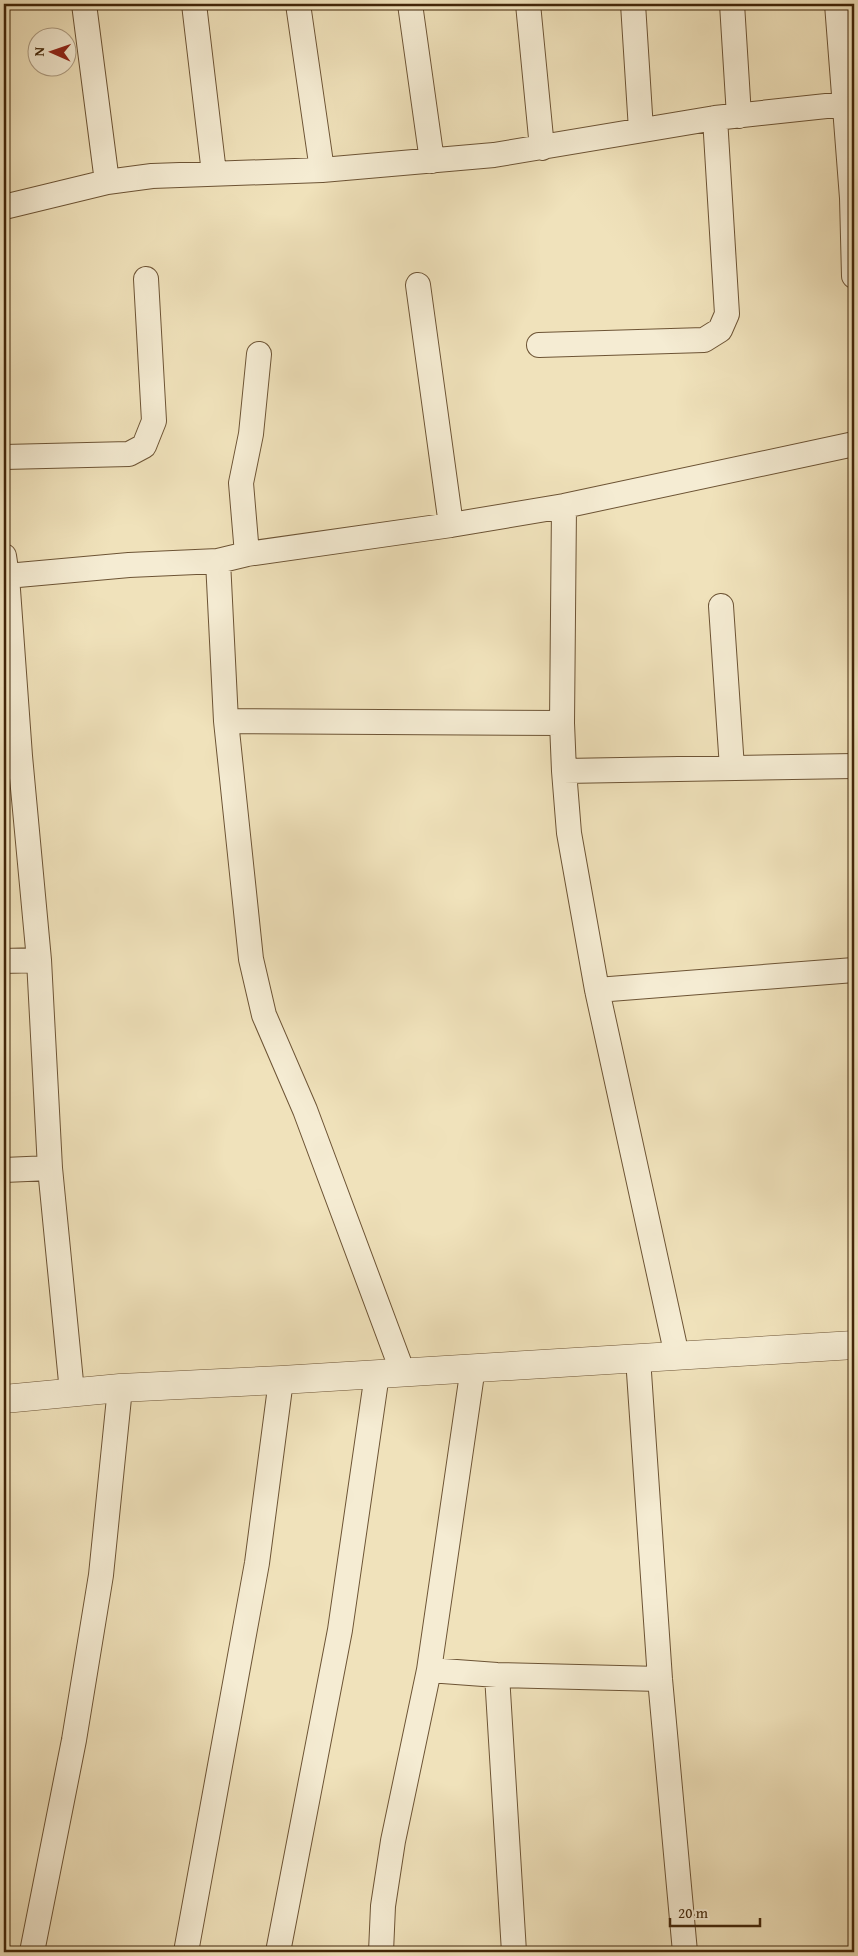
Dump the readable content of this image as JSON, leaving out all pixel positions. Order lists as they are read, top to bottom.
{
  "scale_bar": "20 m",
  "north": "left"
}
